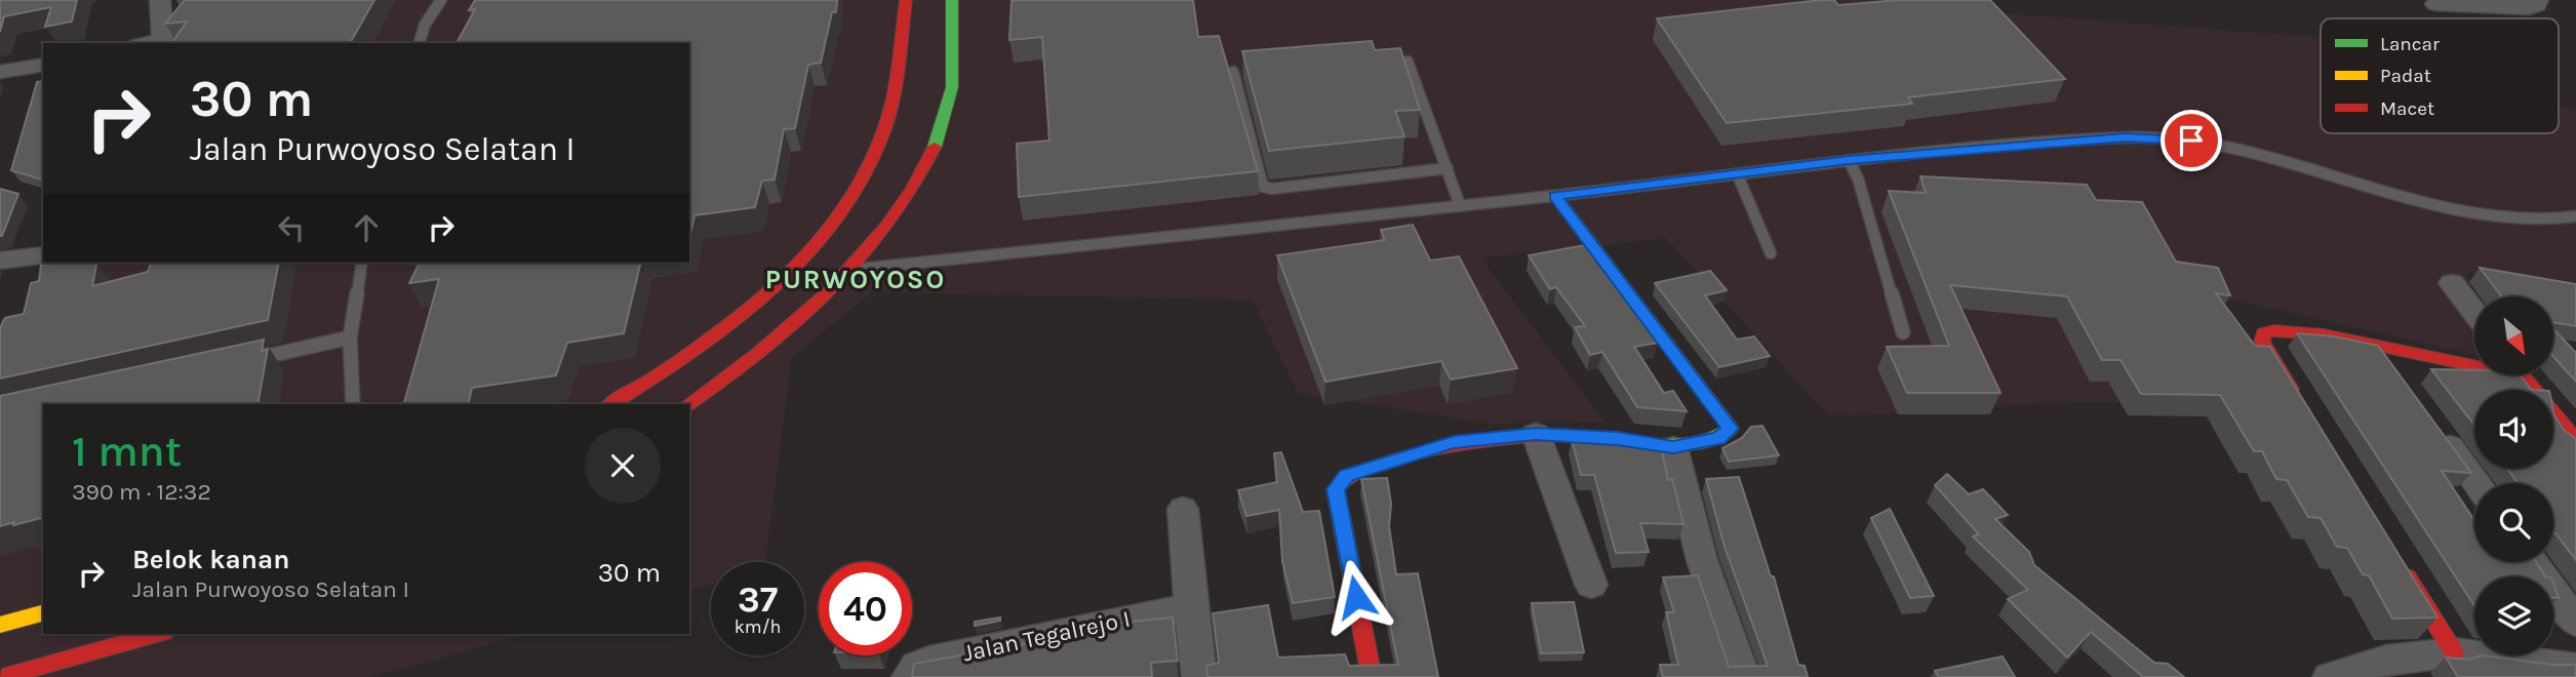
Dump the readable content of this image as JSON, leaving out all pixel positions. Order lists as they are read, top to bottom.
{
  "streets": {
    "street": ["Jalan Tegalrejo I"]
  },
  "districts": ["PURWOYOSO"],
  "legend": ["Lancar", "Padat", "Macet"],
  "north": "bottom right",
  "page": {
    "turn": ["30 m", "Jalan Purwoyoso Selatan I"],
    "heading": ["1 mnt", "390 m · 12:32"],
    "list": [
      {
        "name": "Belok kanan",
        "note": "Jalan Purwoyoso Selatan I",
        "value": "30 m"
      }
    ],
    "speed": "37 km/h",
    "limit": "40"
  }
}
